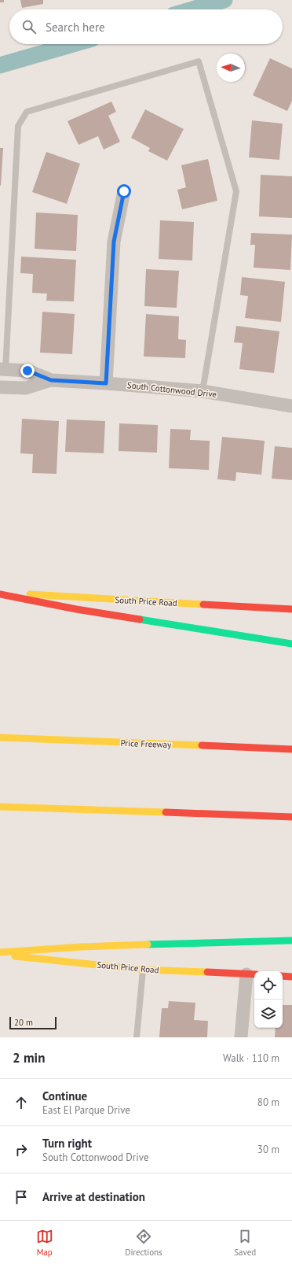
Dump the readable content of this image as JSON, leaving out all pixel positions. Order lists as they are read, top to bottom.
{
  "streets": {
    "main road": ["South Price Road", "Price Freeway"],
    "street": ["South Cottonwood Drive"]
  },
  "scale_bar": "20 m",
  "north": "left",
  "page": {
    "search": "Search here",
    "scale": "20 m",
    "heading": ["2 min", "Walk · 110 m"],
    "list": [
      ["Continue", "East El Parque Drive", "80 m"],
      ["Turn right", "South Cottonwood Drive", "30 m"],
      "Arrive at destination"
    ],
    "nav": ["Map", "Directions", "Saved"]
  }
}
